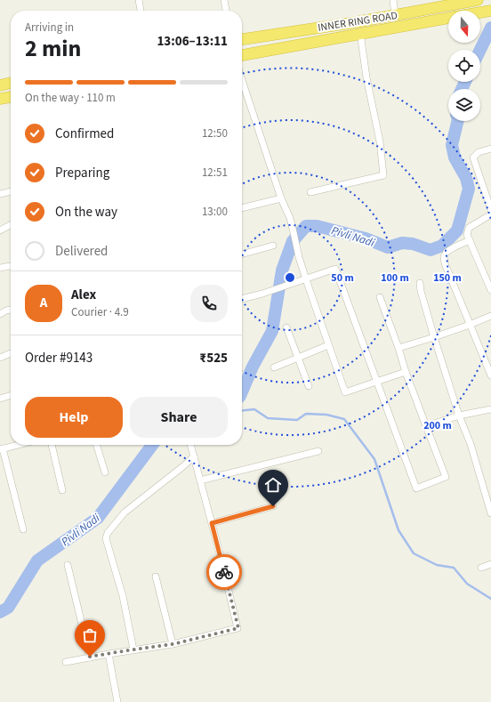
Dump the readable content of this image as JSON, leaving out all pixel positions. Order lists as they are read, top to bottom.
{
  "streets": {
    "highway": ["INNER RING ROAD"]
  },
  "water": ["Pivli Nadi"],
  "north": "bottom",
  "page": {
    "heading": ["2 min", "Arriving in", "13:06–13:11"],
    "panel": [
      "Alex",
      "Courier · 4.9",
      "Order #9143",
      "₹525"
    ],
    "bar": "On the way · 110 m",
    "list": [
      ["Confirmed", "12:50"],
      ["Preparing", "12:51"],
      ["On the way", "13:00"],
      "Delivered"
    ],
    "round": "A",
    "buttons": ["Help", "Share"]
  },
  "rings": [
    "50 m",
    "100 m",
    "150 m",
    "200 m"
  ]
}
